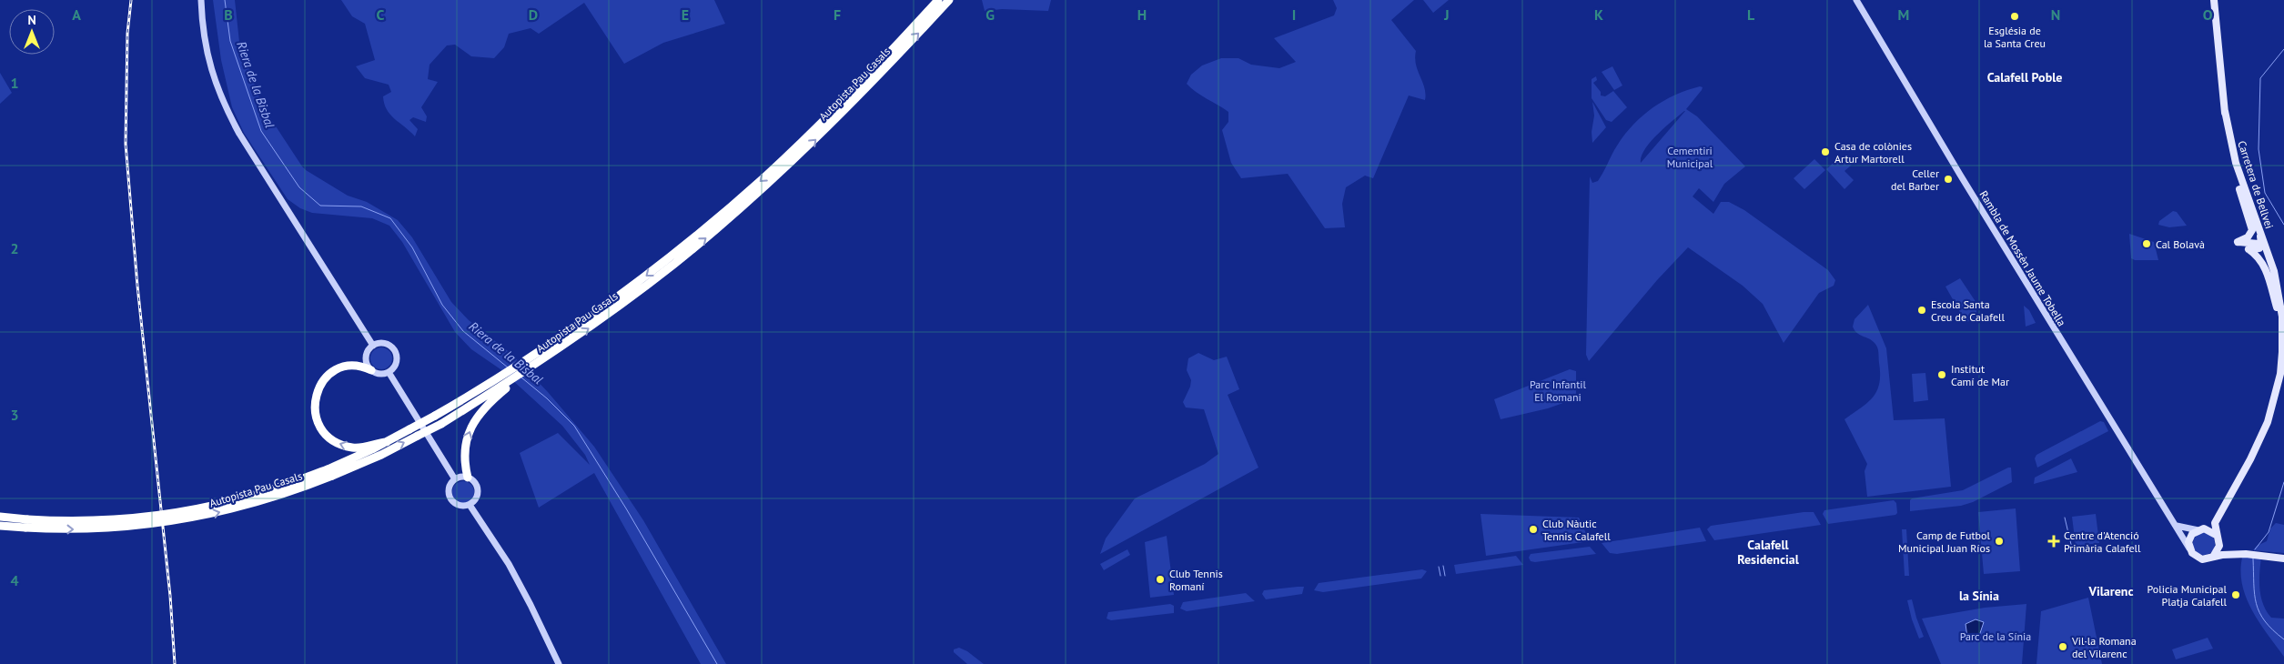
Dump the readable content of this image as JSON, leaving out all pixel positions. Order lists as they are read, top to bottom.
{
  "streets": {
    "highway": ["Autopista Pau Casals"],
    "main road": ["Carretera de Bellvei"],
    "street": ["Rambla de Mossèn Jaume Tobella"]
  },
  "districts": [
    "Calafell Poble",
    "Calafell Residencial",
    "Vilarenc",
    "la Sínia"
  ],
  "water": ["Riera de la Bisbal"],
  "parks": ["Cementiri Municipal", "Parc Infantil El Romani", "Parc de la Sínia"],
  "places": {
    "other": [
      "Església de la Santa Creu",
      "Casa de colònies Artur Martorell",
      "Celler del Barber",
      "Cal Bolavà",
      "Escola Santa Creu de Calafell",
      "Institut Camí de Mar",
      "Club Nàutic Tennis Calafell",
      "Camp de Futbol Municipal Juan Ríos",
      "Club Tennis Romaní",
      "Policia Municipal Platja Calafell",
      "Vil·la Romana del Vilarenc"
    ],
    "health": ["Centre d'Atenció Primària Calafell"]
  },
  "north": "top",
  "grid": {
    "columns": [
      "A",
      "B",
      "C",
      "D",
      "E",
      "F",
      "G",
      "H",
      "I",
      "J",
      "K",
      "L",
      "M",
      "N",
      "O"
    ],
    "rows": [
      "1",
      "2",
      "3",
      "4"
    ]
  }
}
